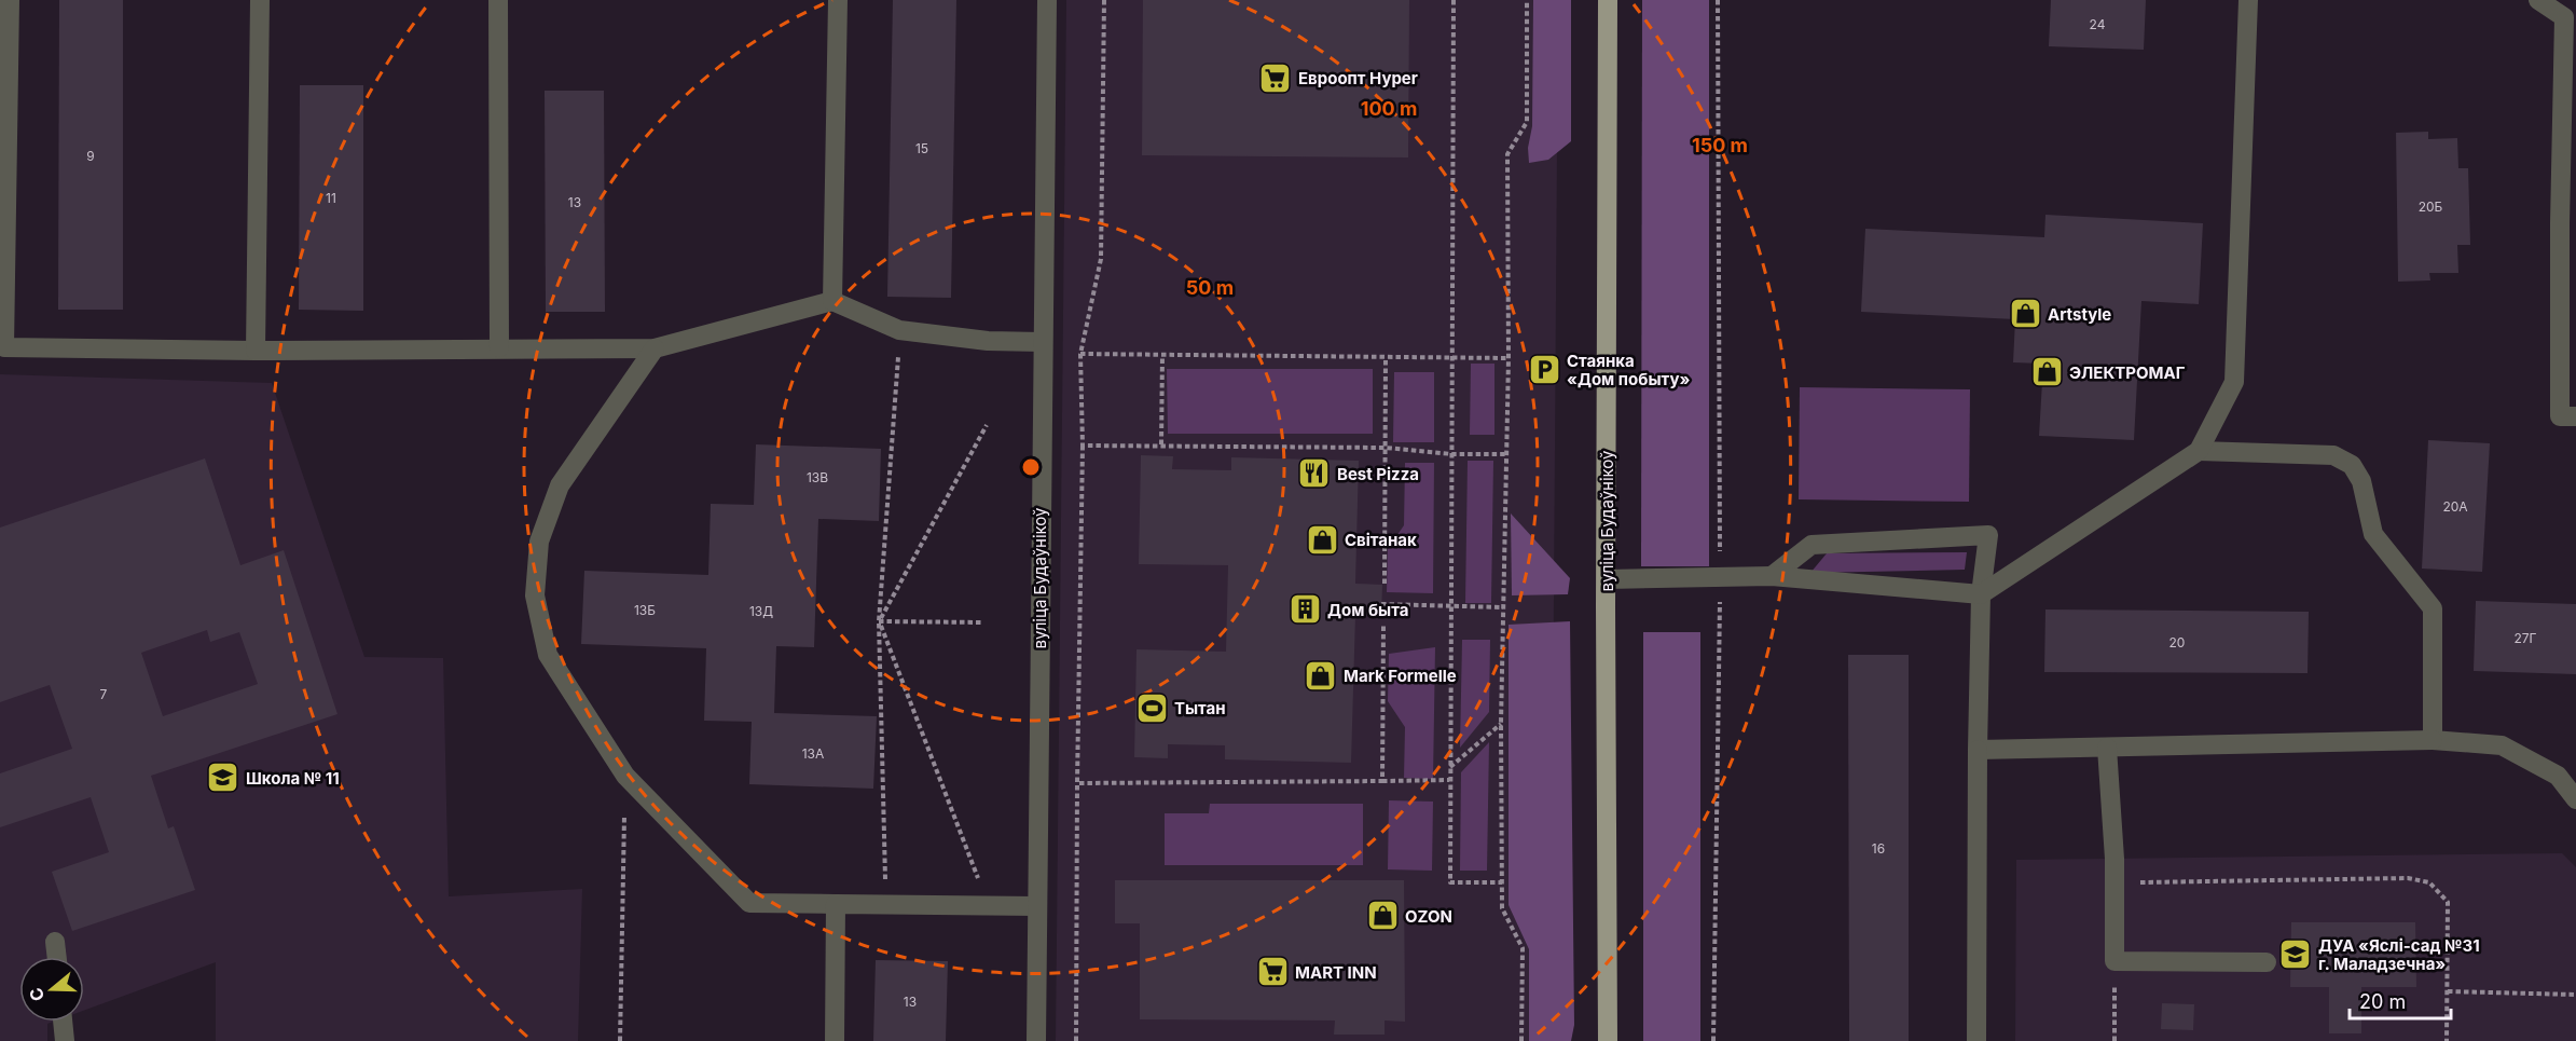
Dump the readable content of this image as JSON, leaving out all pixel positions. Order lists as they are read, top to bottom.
{
  "streets": {
    "main road": ["вуліца Будаўнікоў"]
  },
  "places": {
    "supermarket": ["Евроопт Hyper", "MART INN"],
    "shop": [
      "Artstyle",
      "ЭЛЕКТРОМАГ",
      "Світанак",
      "Mark Formelle",
      "OZON"
    ],
    "parking": ["Стаянка «Дом побыту»"],
    "restaurant": ["Best Pizza"],
    "building": ["Дом быта"],
    "sports": ["Тытан"],
    "school or university": ["Школа № 11", "ДУА «Яслі-сад №31 г. Маладзечна»"]
  },
  "house_numbers": [
    "24",
    "15",
    "9",
    "11",
    "13",
    "20Б",
    "13В",
    "20А",
    "13Б",
    "13Д",
    "27Г",
    "20",
    "7",
    "13А",
    "16",
    "13"
  ],
  "scale_bar": "20 m",
  "north": "left",
  "rings": ["100 m", "150 m", "50 m"]
}
